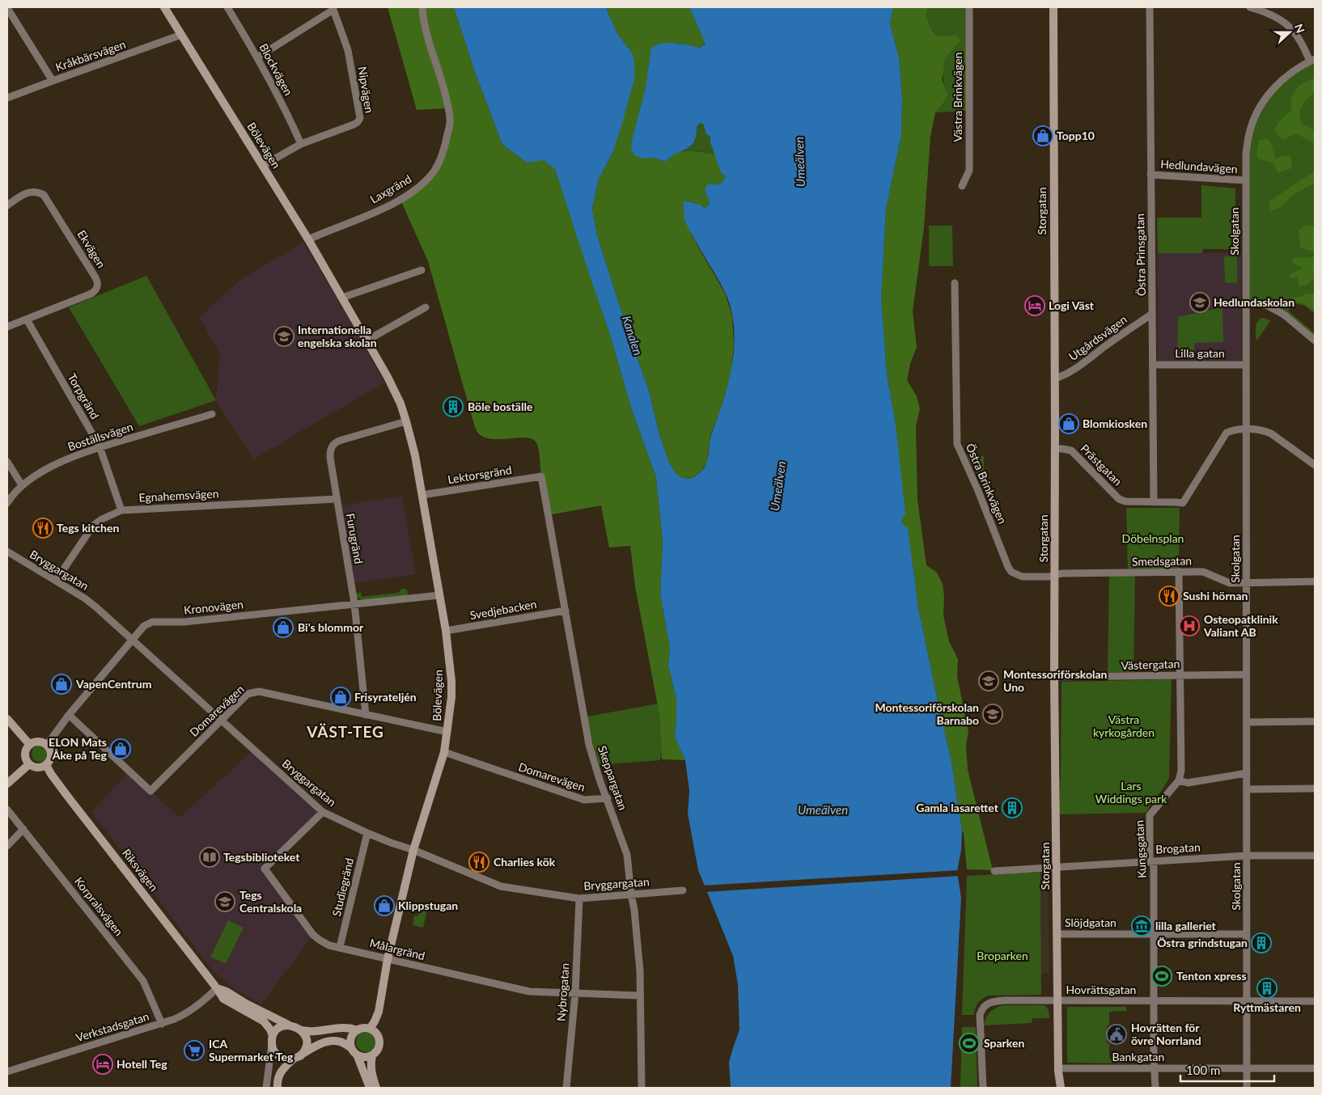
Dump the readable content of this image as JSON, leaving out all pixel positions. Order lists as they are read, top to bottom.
{
  "streets": {
    "street": [
      "Kråkbärsvägen",
      "Blockvägen",
      "Nipvägen",
      "Västra Brinkvägen",
      "Bölevägen",
      "Hedlundavägen",
      "Laxgränd",
      "Storgatan",
      "Skolgatan",
      "Ekvägen",
      "Östra Prinsgatan",
      "Utgårdsvägen",
      "Lilla gatan",
      "Torpgränd",
      "Boställsvägen",
      "Prästgatan",
      "Lektorsgränd",
      "Östra Brinkvägen",
      "Egnahemsvägen",
      "Furugränd",
      "Smedsgatan",
      "Bryggargatan",
      "Kronovägen",
      "Svedjebacken",
      "Västergatan",
      "Domarevägen",
      "Skeppargatan",
      "Brogatan",
      "Kungsgatan",
      "Riksvägen",
      "Studiegränd",
      "Korpralsvägen",
      "Slöjdgatan",
      "Målargränd",
      "Hovrättsgatan",
      "Nybrogatan",
      "Verkstadsgatan",
      "Bankgatan"
    ]
  },
  "crossings": [
    ["Kråkbärsvägen", "Bölevägen"],
    ["Blockvägen", "Nipvägen"],
    ["Nipvägen", "Bölevägen"],
    ["Bölevägen", "Laxgränd"],
    ["Bölevägen", "Lektorsgränd"],
    ["Bölevägen", "Furugränd"],
    ["Bölevägen", "Bryggargatan"],
    ["Bölevägen", "Kronovägen"],
    ["Bölevägen", "Svedjebacken"],
    ["Bölevägen", "Domarevägen"],
    ["Bölevägen", "Riksvägen"],
    ["Bölevägen", "Målargränd"],
    ["Hedlundavägen", "Skolgatan"],
    ["Hedlundavägen", "Östra Prinsgatan"],
    ["Storgatan", "Utgårdsvägen"],
    ["Storgatan", "Prästgatan"],
    ["Storgatan", "Östra Brinkvägen"],
    ["Storgatan", "Smedsgatan"],
    ["Storgatan", "Västergatan"],
    ["Storgatan", "Brogatan"],
    ["Storgatan", "Slöjdgatan"],
    ["Storgatan", "Hovrättsgatan"],
    ["Storgatan", "Bankgatan"],
    ["Skolgatan", "Lilla gatan"],
    ["Skolgatan", "Prästgatan"],
    ["Skolgatan", "Smedsgatan"],
    ["Skolgatan", "Västergatan"],
    ["Skolgatan", "Brogatan"],
    ["Skolgatan", "Slöjdgatan"],
    ["Skolgatan", "Hovrättsgatan"],
    ["Skolgatan", "Bankgatan"],
    ["Ekvägen", "Torpgränd"],
    ["Östra Prinsgatan", "Utgårdsvägen"],
    ["Östra Prinsgatan", "Lilla gatan"],
    ["Östra Prinsgatan", "Prästgatan"],
    ["Torpgränd", "Boställsvägen"],
    ["Torpgränd", "Egnahemsvägen"],
    ["Lektorsgränd", "Skeppargatan"],
    ["Östra Brinkvägen", "Smedsgatan"],
    ["Egnahemsvägen", "Furugränd"],
    ["Egnahemsvägen", "Bryggargatan"],
    ["Furugränd", "Kronovägen"],
    ["Furugränd", "Domarevägen"],
    ["Bryggargatan", "Kronovägen"],
    ["Bryggargatan", "Domarevägen"],
    ["Bryggargatan", "Skeppargatan"],
    ["Bryggargatan", "Studiegränd"],
    ["Bryggargatan", "Målargränd"],
    ["Bryggargatan", "Nybrogatan"],
    ["Kronovägen", "Domarevägen"],
    ["Kronovägen", "Riksvägen"],
    ["Svedjebacken", "Skeppargatan"],
    ["Domarevägen", "Skeppargatan"],
    ["Skeppargatan", "Målargränd"],
    ["Brogatan", "Kungsgatan"],
    ["Kungsgatan", "Slöjdgatan"],
    ["Kungsgatan", "Hovrättsgatan"],
    ["Kungsgatan", "Bankgatan"],
    ["Riksvägen", "Verkstadsgatan"],
    ["Studiegränd", "Målargränd"],
    ["Korpralsvägen", "Verkstadsgatan"],
    ["Målargränd", "Nybrogatan"]
  ],
  "districts": ["VÄST-TEG"],
  "water": ["Umeälven", "Kanalen"],
  "parks": [
    "Döbelnsplan",
    "Västra kyrkogården",
    "Lars Widdings park",
    "Broparken"
  ],
  "places": {
    "shop": [
      "Topp10",
      "Blomkiosken",
      "Bi's blommor",
      "VapenCentrum",
      "Frisyrateljén",
      "ELON Mats Åke på Teg",
      "Klippstugan"
    ],
    "school or university": [
      "Hedlundaskolan",
      "Internationella engelska skolan",
      "Montessoriförskolan Uno",
      "Montessoriförskolan Barnabo",
      "Tegs Centralskola"
    ],
    "hotel": ["Logi Väst", "Hotell Teg"],
    "building": [
      "Böle boställe",
      "Gamla lasarettet",
      "Östra grindstugan",
      "Ryttmästaren"
    ],
    "restaurant": ["Tegs kitchen", "Sushi hörnan", "Charlies kök"],
    "hospital": ["Osteopatklinik Valiant AB"],
    "library": ["Tegsbiblioteket"],
    "museum": ["lilla galleriet"],
    "sports": ["Tenton xpress", "Sparken"],
    "public building": ["Hovrätten för övre Norrland"],
    "supermarket": ["ICA Supermarket Teg"]
  },
  "scale_bar": "100 m",
  "north": "right"
}
